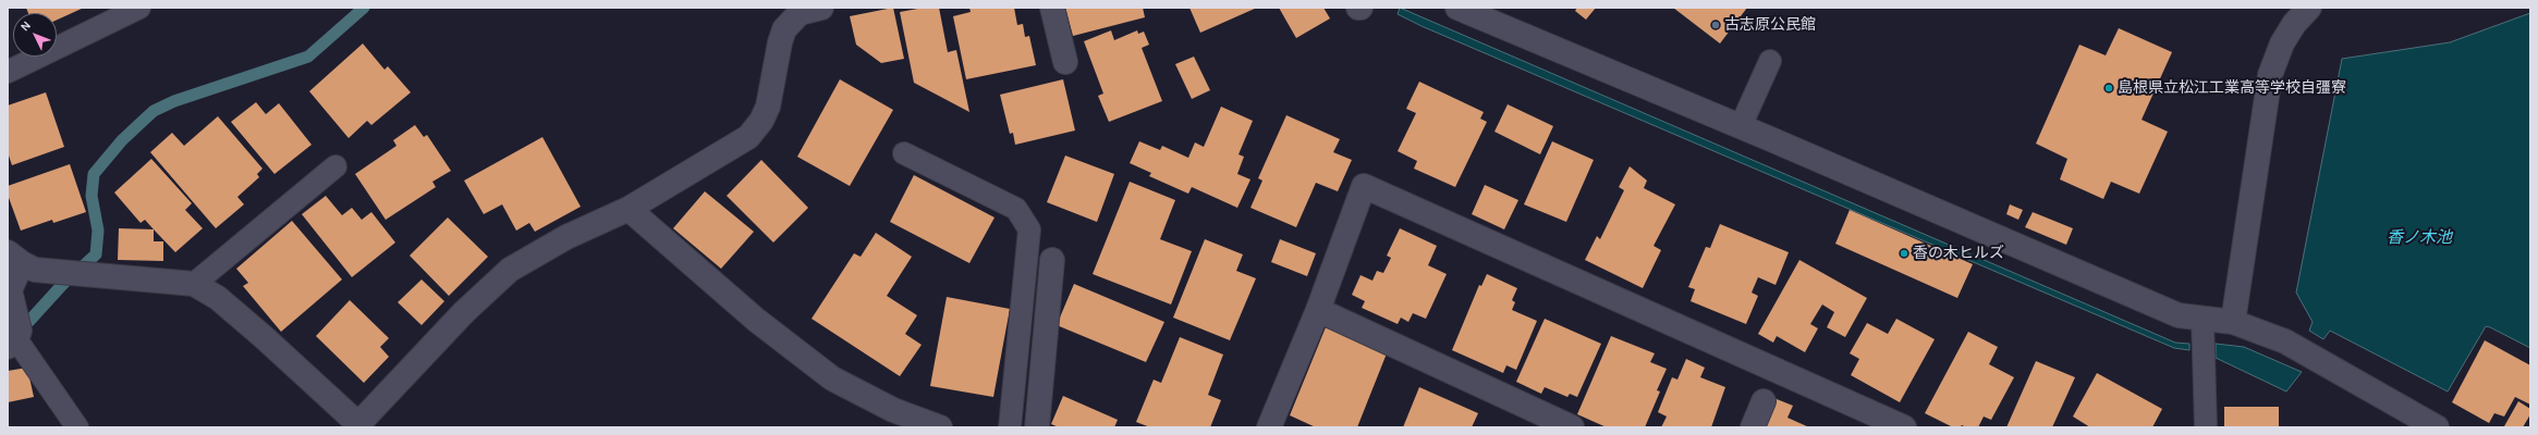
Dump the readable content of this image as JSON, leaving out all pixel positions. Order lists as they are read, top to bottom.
{
  "water": ["香ノ木池"],
  "places": ["古志原公民館", "島根県立松江工業高等学校自彊寮", "香の木ヒルズ"],
  "north": "top left"
}
